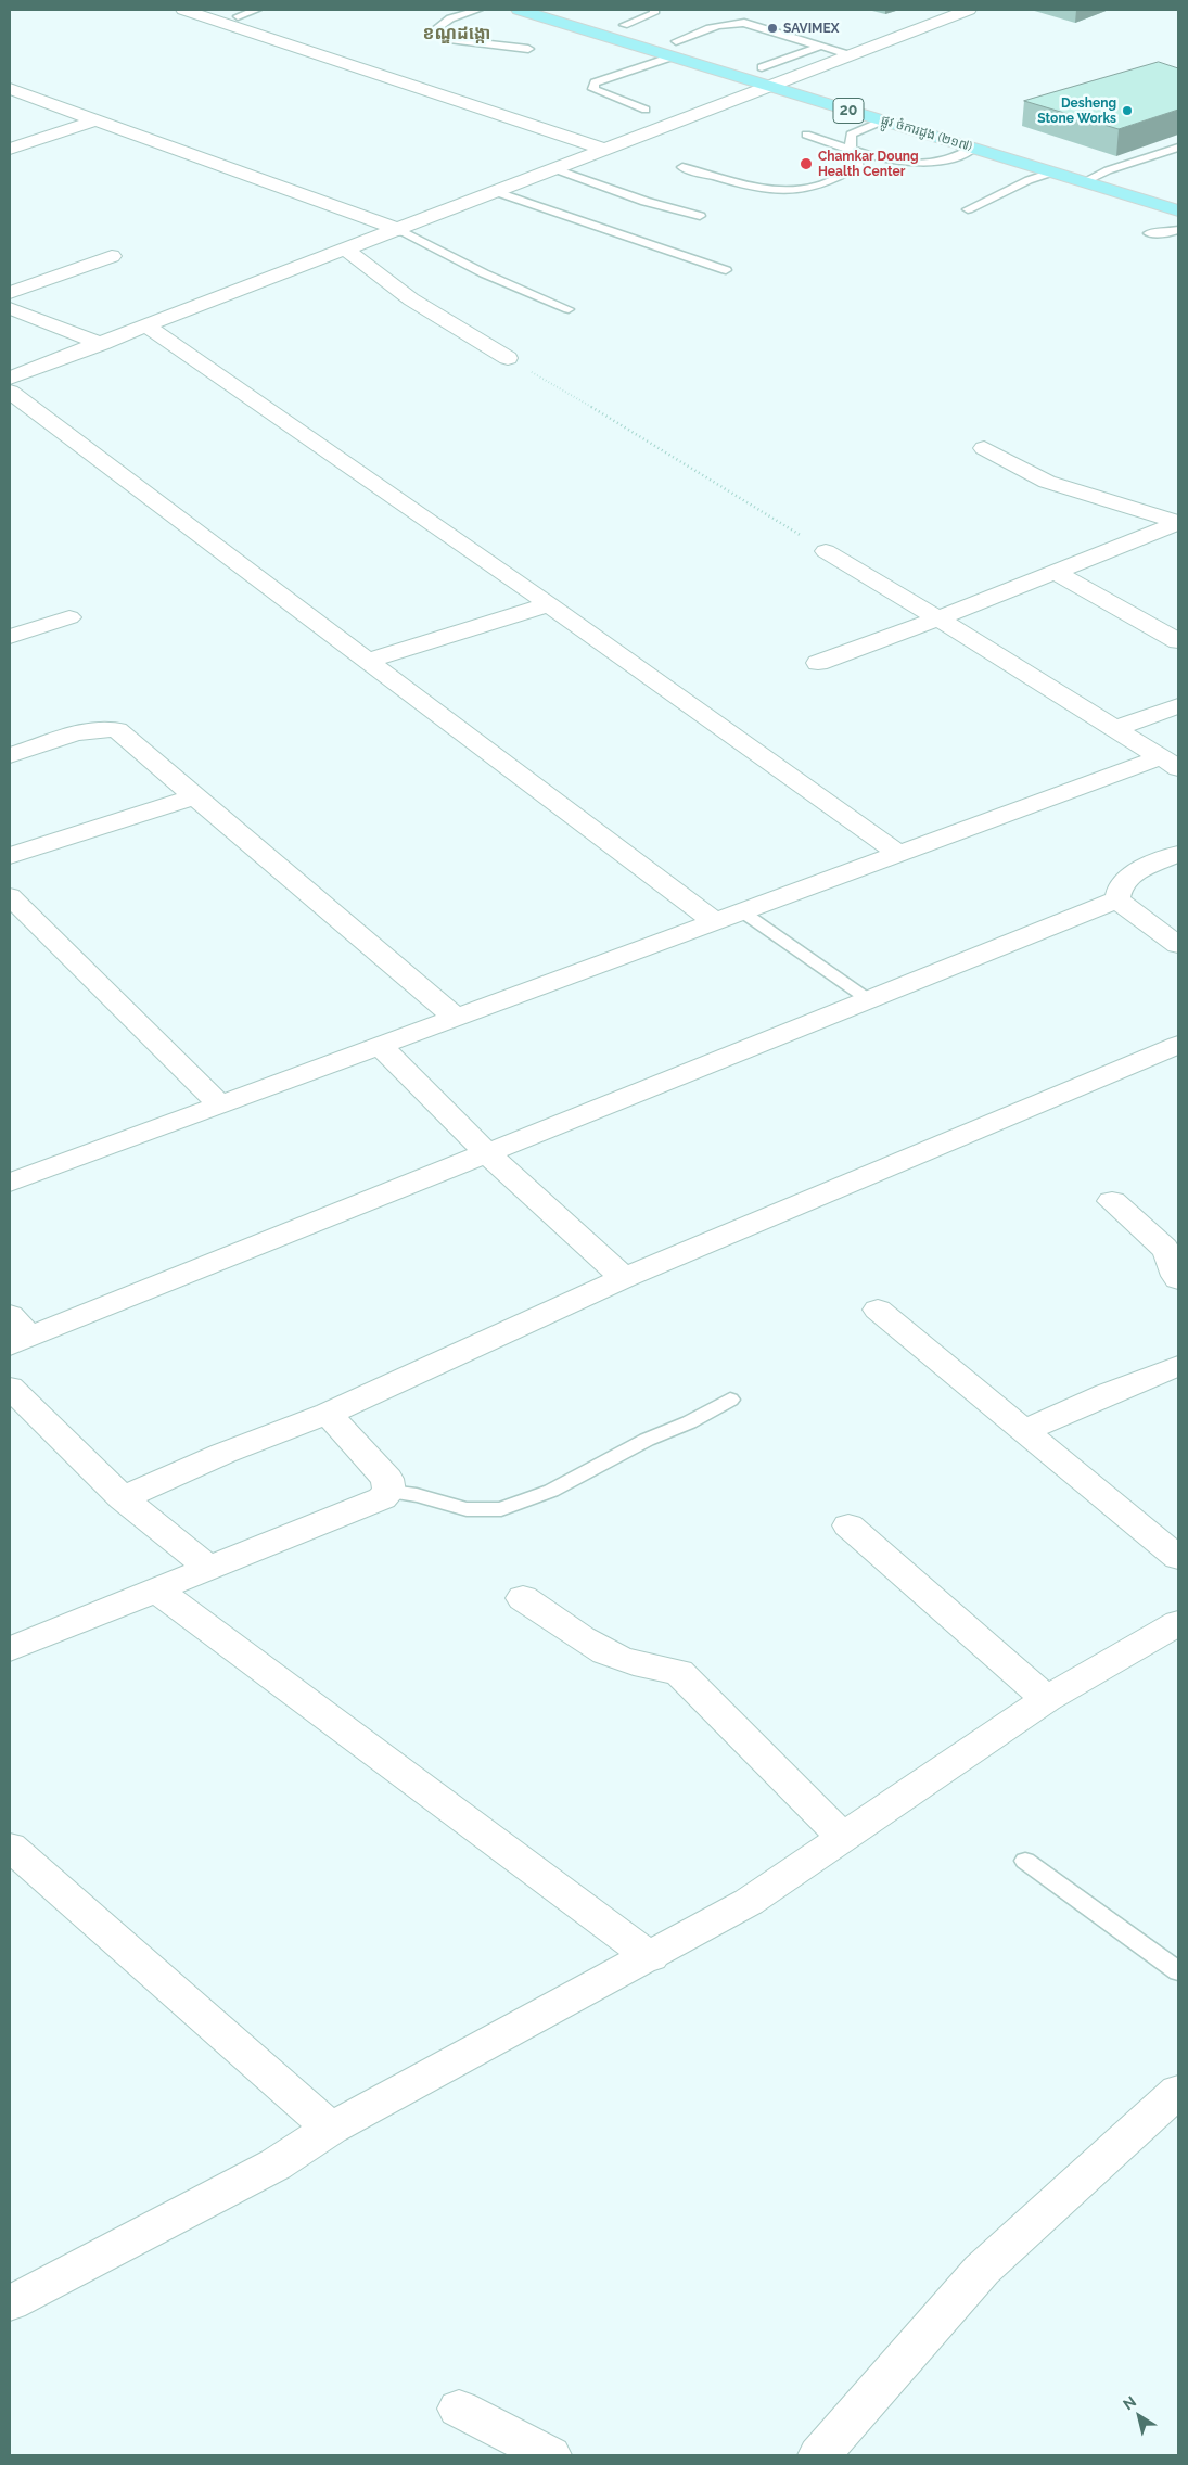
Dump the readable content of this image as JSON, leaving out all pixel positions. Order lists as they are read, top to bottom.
{
  "streets": {
    "main road": ["20", "ផ្លូវ ចំការដូង (២១៧)"]
  },
  "districts": ["ខណ្ឌដង្កោ"],
  "places": ["SAVIMEX", "Desheng Stone Works", "Chamkar Doung Health Center"],
  "north": "top left"
}
